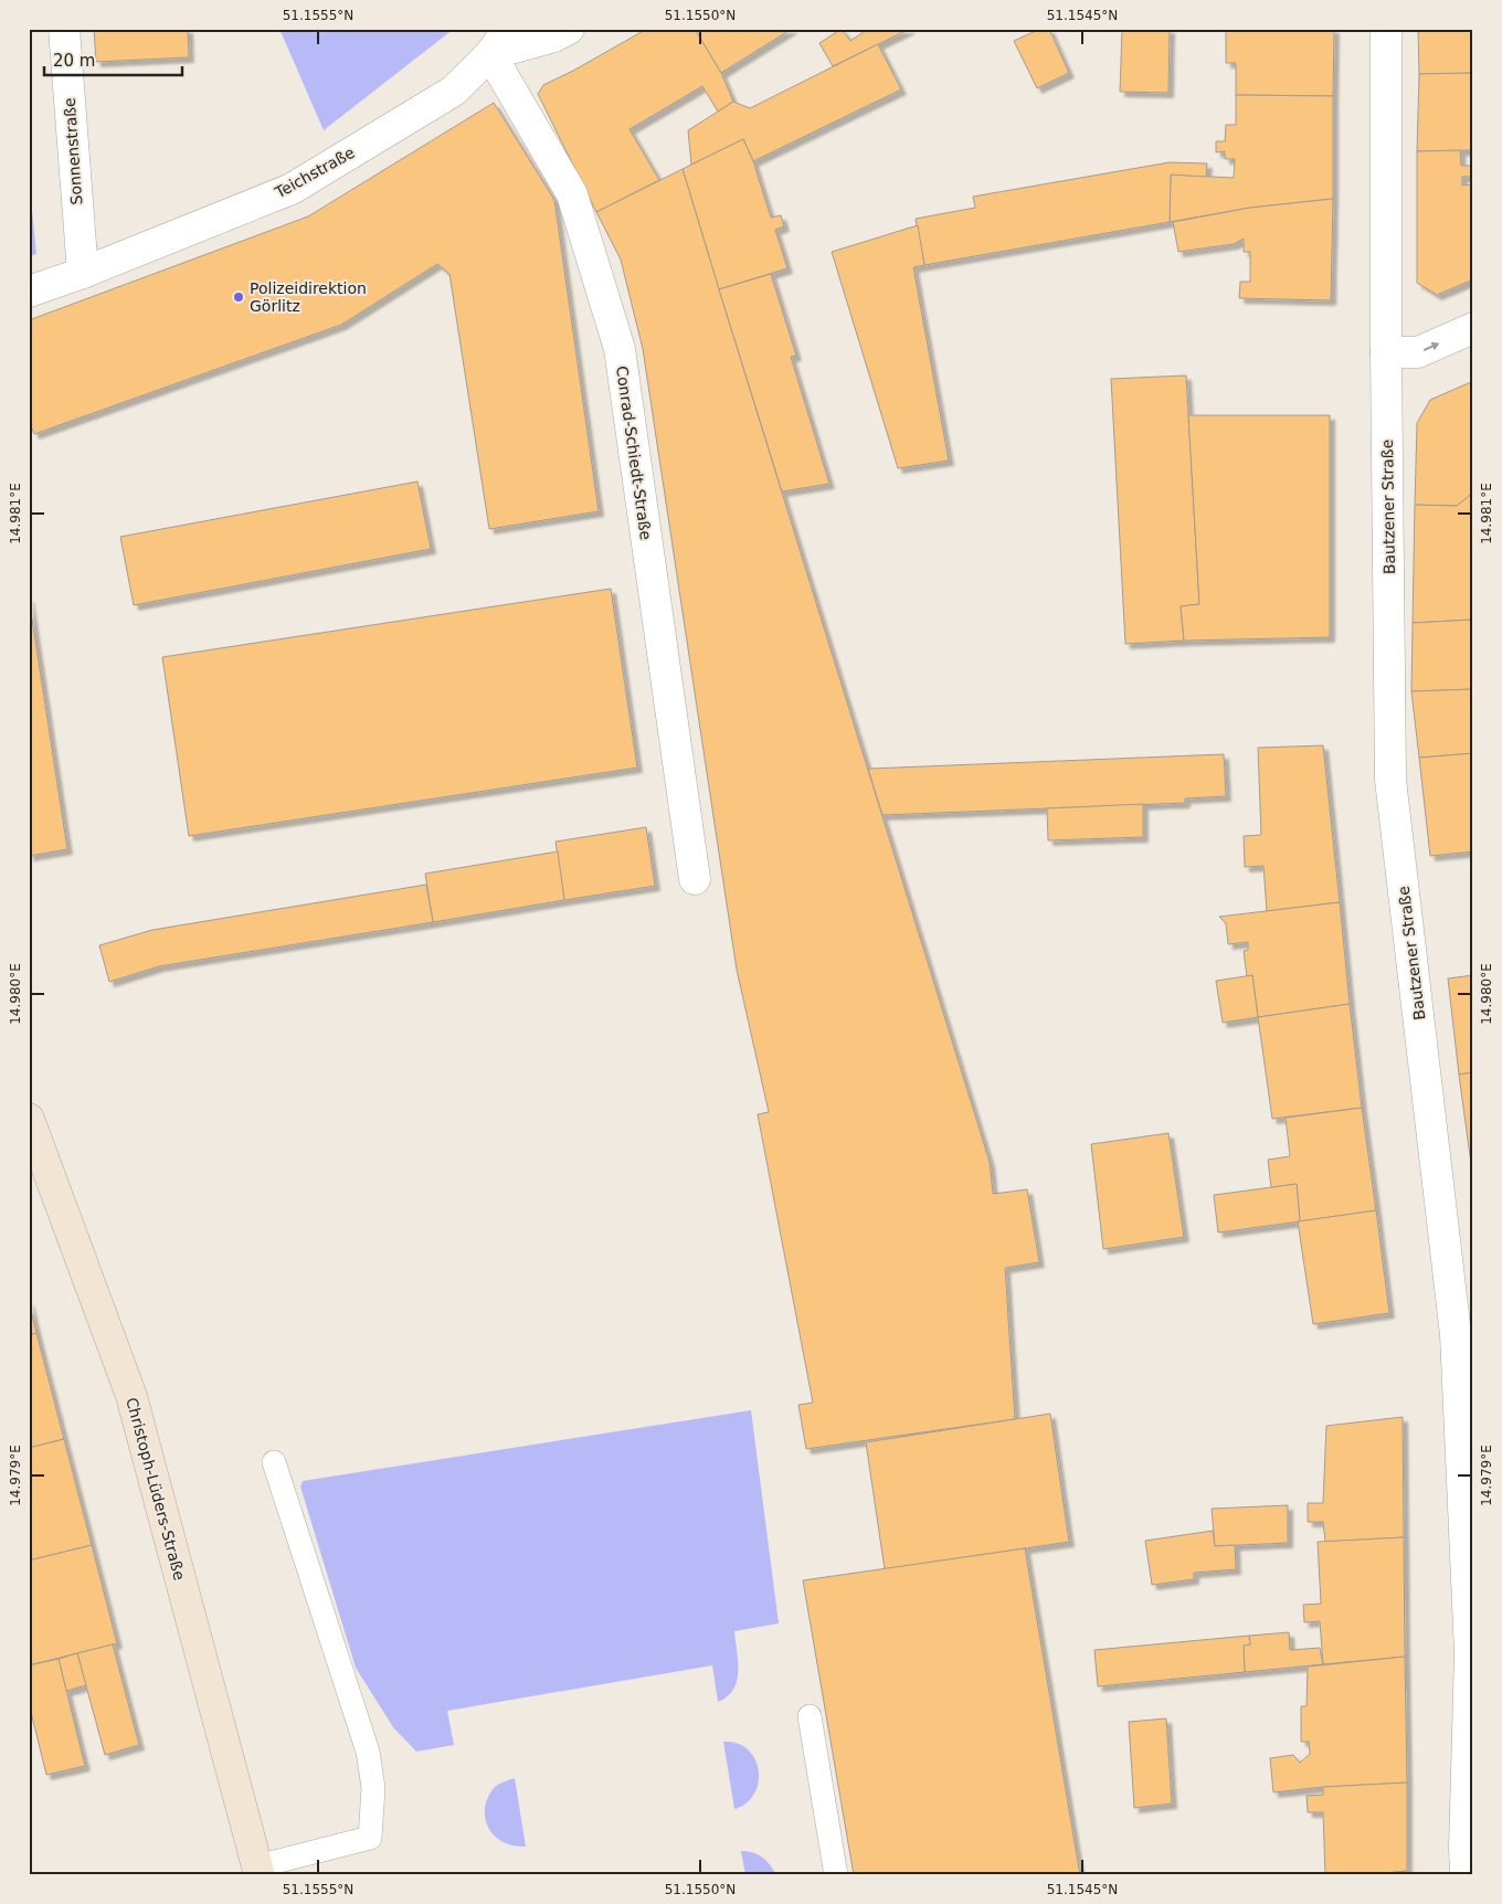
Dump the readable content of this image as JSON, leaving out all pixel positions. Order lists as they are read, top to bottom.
{
  "streets": {
    "street": [
      "Sonnenstraße",
      "Teichstraße",
      "Conrad-Schiedt-Straße",
      "Bautzener Straße",
      "Christoph-Lüders-Straße"
    ]
  },
  "crossings": [
    ["Sonnenstraße", "Teichstraße"],
    ["Teichstraße", "Conrad-Schiedt-Straße"]
  ],
  "places": ["Polizeidirektion Görlitz"],
  "scale_bar": "20 m",
  "coordinates": [
    "51.1555°N",
    "51.1550°N",
    "51.1545°N",
    "14.981°E",
    "14.980°E",
    "14.979°E"
  ]
}
